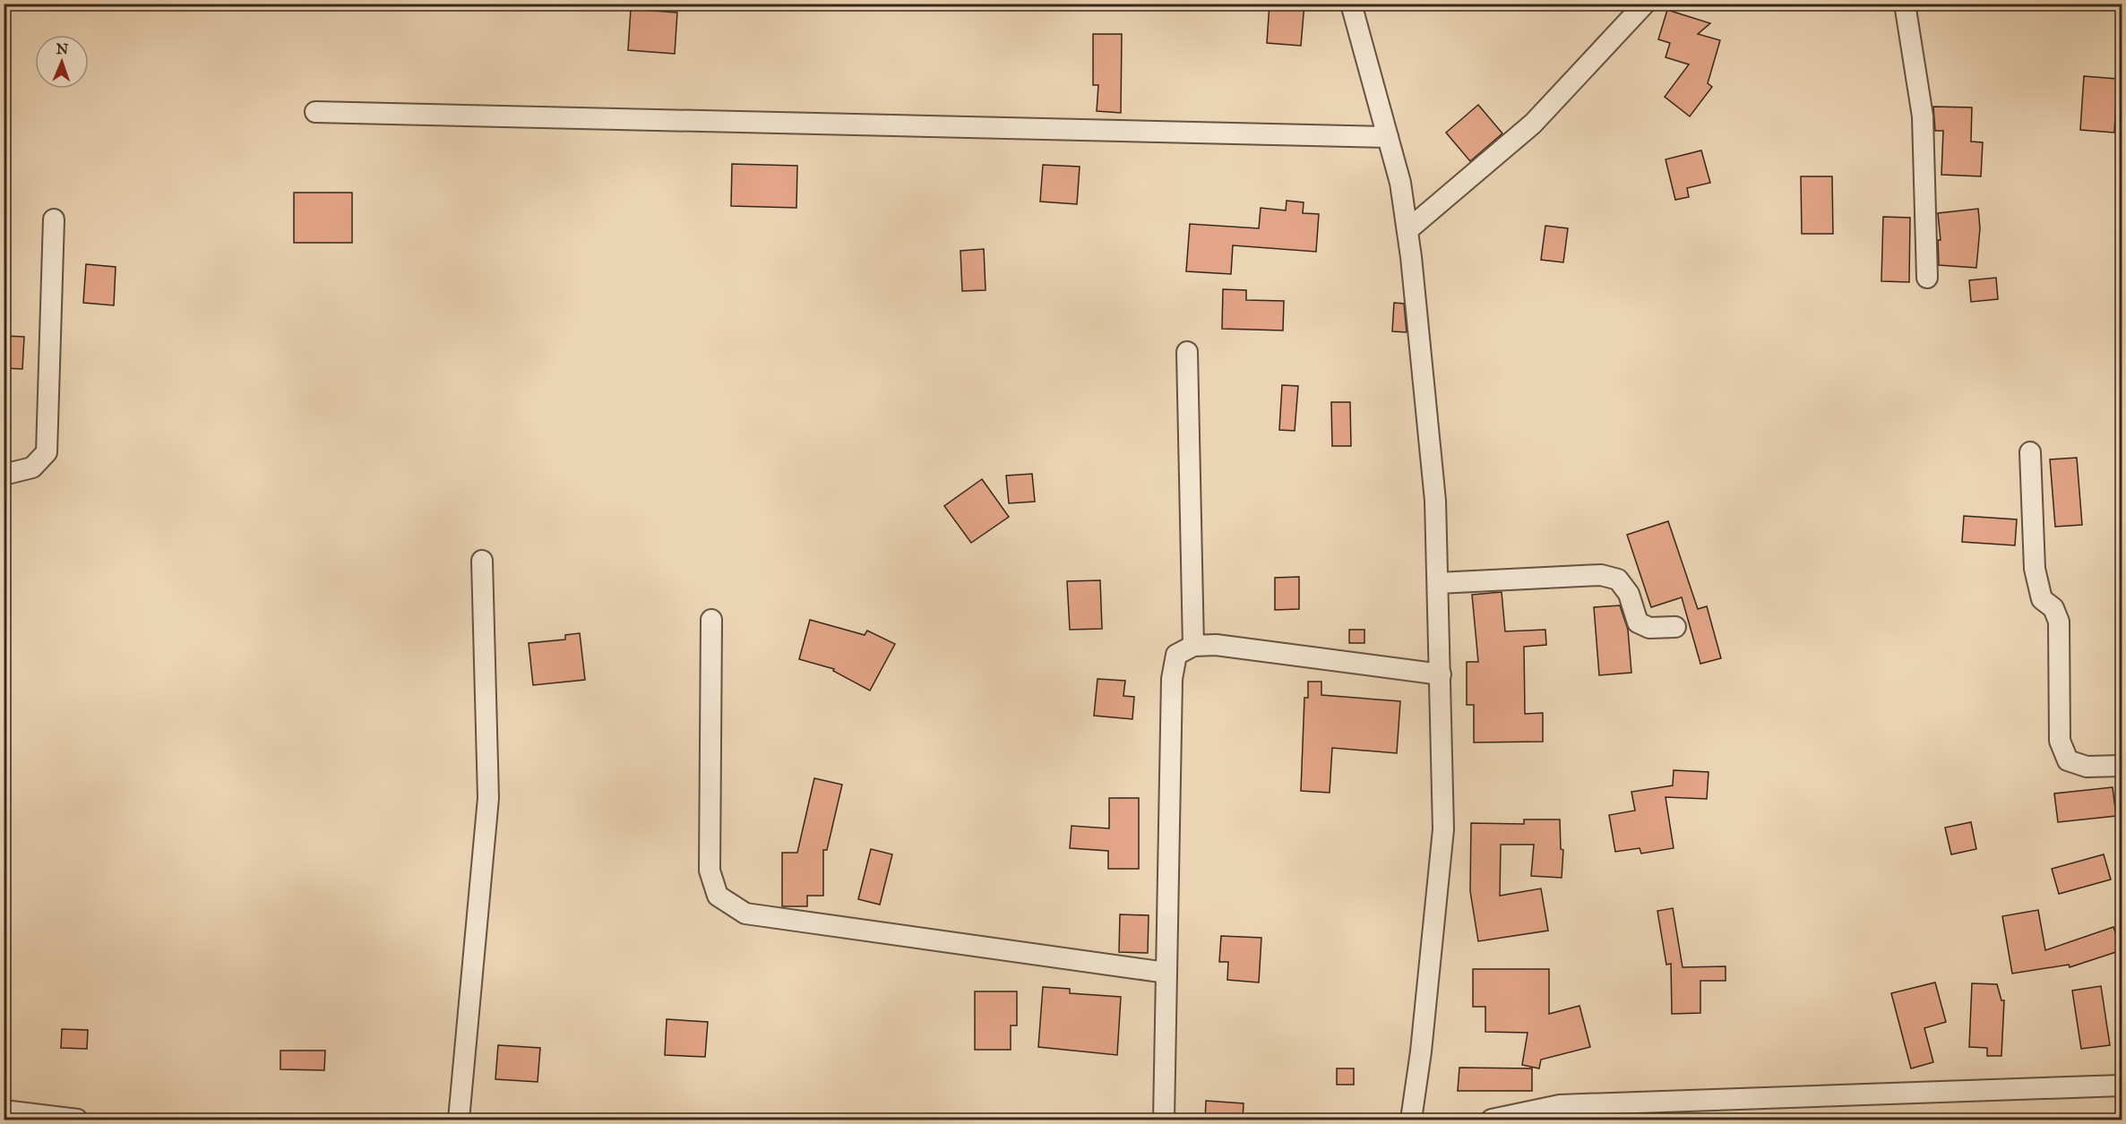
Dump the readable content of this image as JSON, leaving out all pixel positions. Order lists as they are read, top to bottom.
{
  "north": "top"
}
